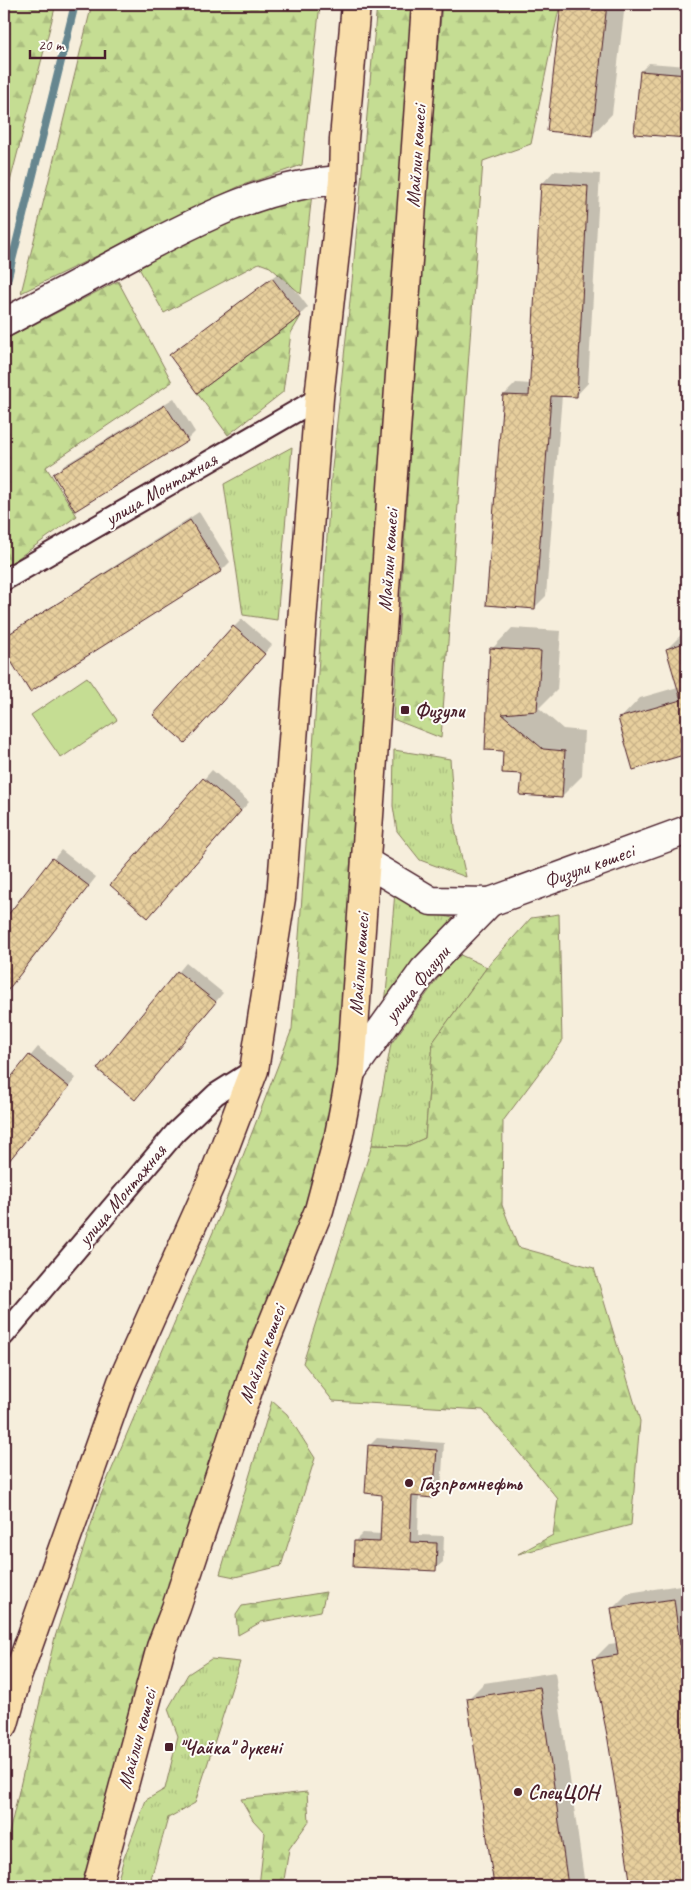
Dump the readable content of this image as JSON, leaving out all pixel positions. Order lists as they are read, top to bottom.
{
  "streets": {
    "main road": ["Майлин көшесі"],
    "street": ["улица Монтажная", "Физули көшесі", "улица Физули"]
  },
  "crossings": [
    ["Майлин көшесі", "улица Физули"],
    ["Физули көшесі", "улица Физули"]
  ],
  "places": {
    "transit": ["Физули", "\"Чайка\" дүкені"],
    "other": ["Газпромнефть", "СпецЦОН"]
  },
  "scale_bar": "20 m"
}
